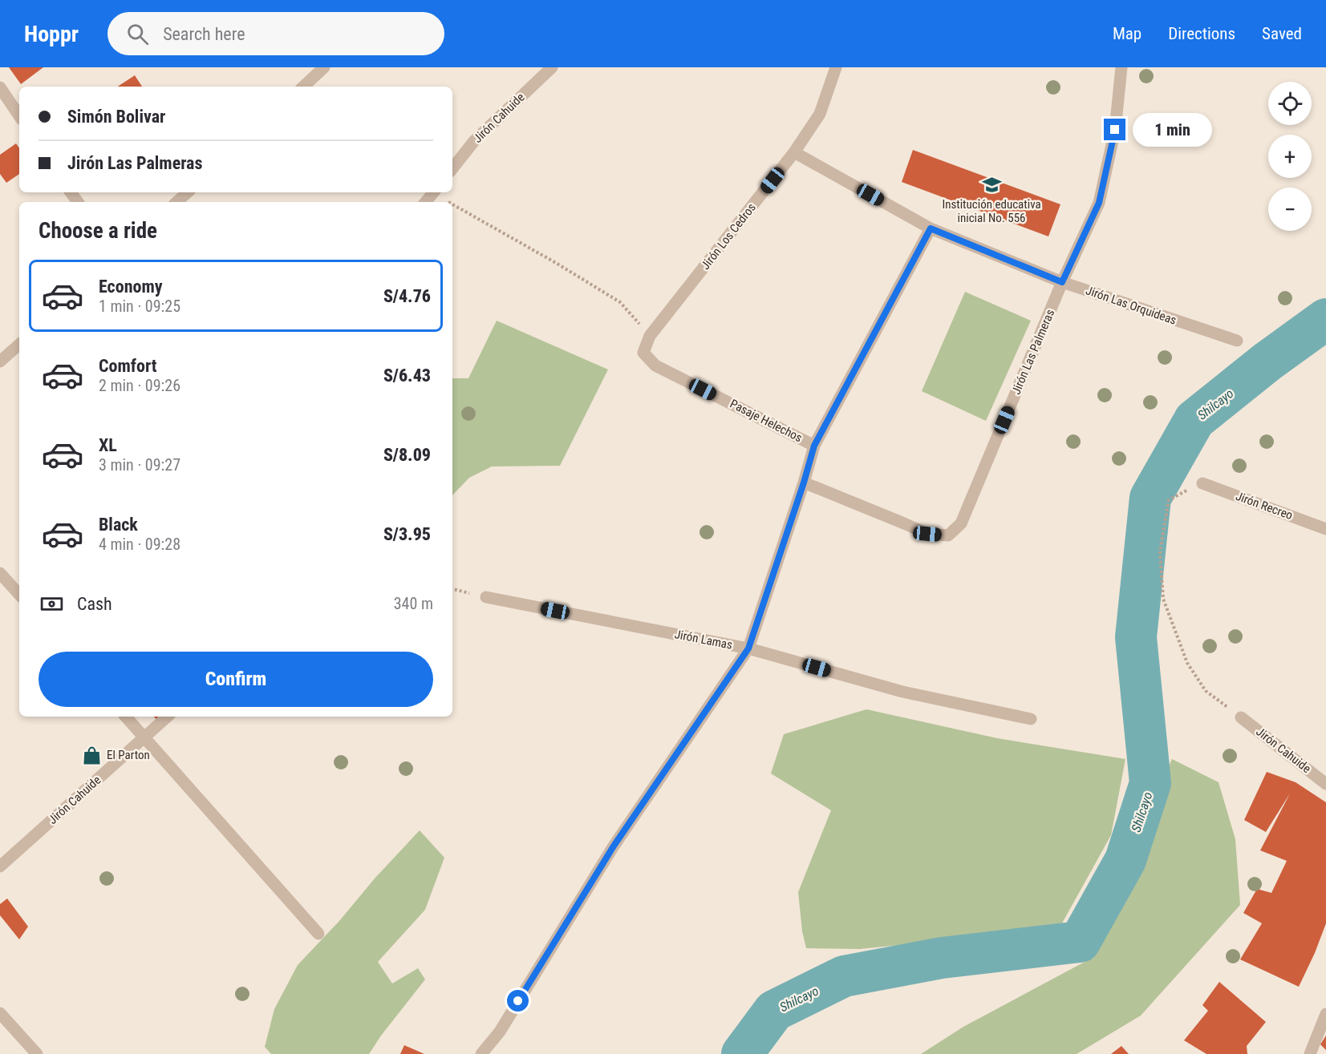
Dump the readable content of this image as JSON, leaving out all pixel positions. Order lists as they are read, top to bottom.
{
  "streets": {
    "street": [
      "Jirón Cahuide",
      "Jirón Los Cedros",
      "Jirón Las Orquideas",
      "Jirón Las Palmeras",
      "Pasaje Helechos",
      "Jirón Recreo",
      "Jirón Lamas"
    ]
  },
  "crossings": [
    ["Jirón Los Cedros", "Jirón Las Orquideas"],
    ["Jirón Los Cedros", "Pasaje Helechos"],
    ["Jirón Las Orquideas", "Jirón Las Palmeras"]
  ],
  "water": ["Shilcayo"],
  "places": {
    "school or university": ["Institución educativa inicial No. 556"],
    "shop": ["El Parton"]
  },
  "page": {
    "header": "Hoppr",
    "search": "Search here",
    "nav": ["Map", "Directions", "Saved"],
    "map_buttons": ["+", "−"],
    "banner": ["Simón Bolivar", "Jirón Las Palmeras"],
    "bubble": "1 min",
    "heading": "Choose a ride",
    "list": [
      {
        "name": "Economy",
        "note": "1 min · 09:25",
        "value": "S/4.76"
      },
      {
        "name": "Comfort",
        "note": "2 min · 09:26",
        "value": "S/6.43"
      },
      {
        "name": "XL",
        "note": "3 min · 09:27",
        "value": "S/8.09"
      },
      {
        "name": "Black",
        "note": "4 min · 09:28",
        "value": "S/3.95"
      }
    ],
    "pay": ["Cash", "340 m"],
    "buttons": "Confirm"
  }
}
